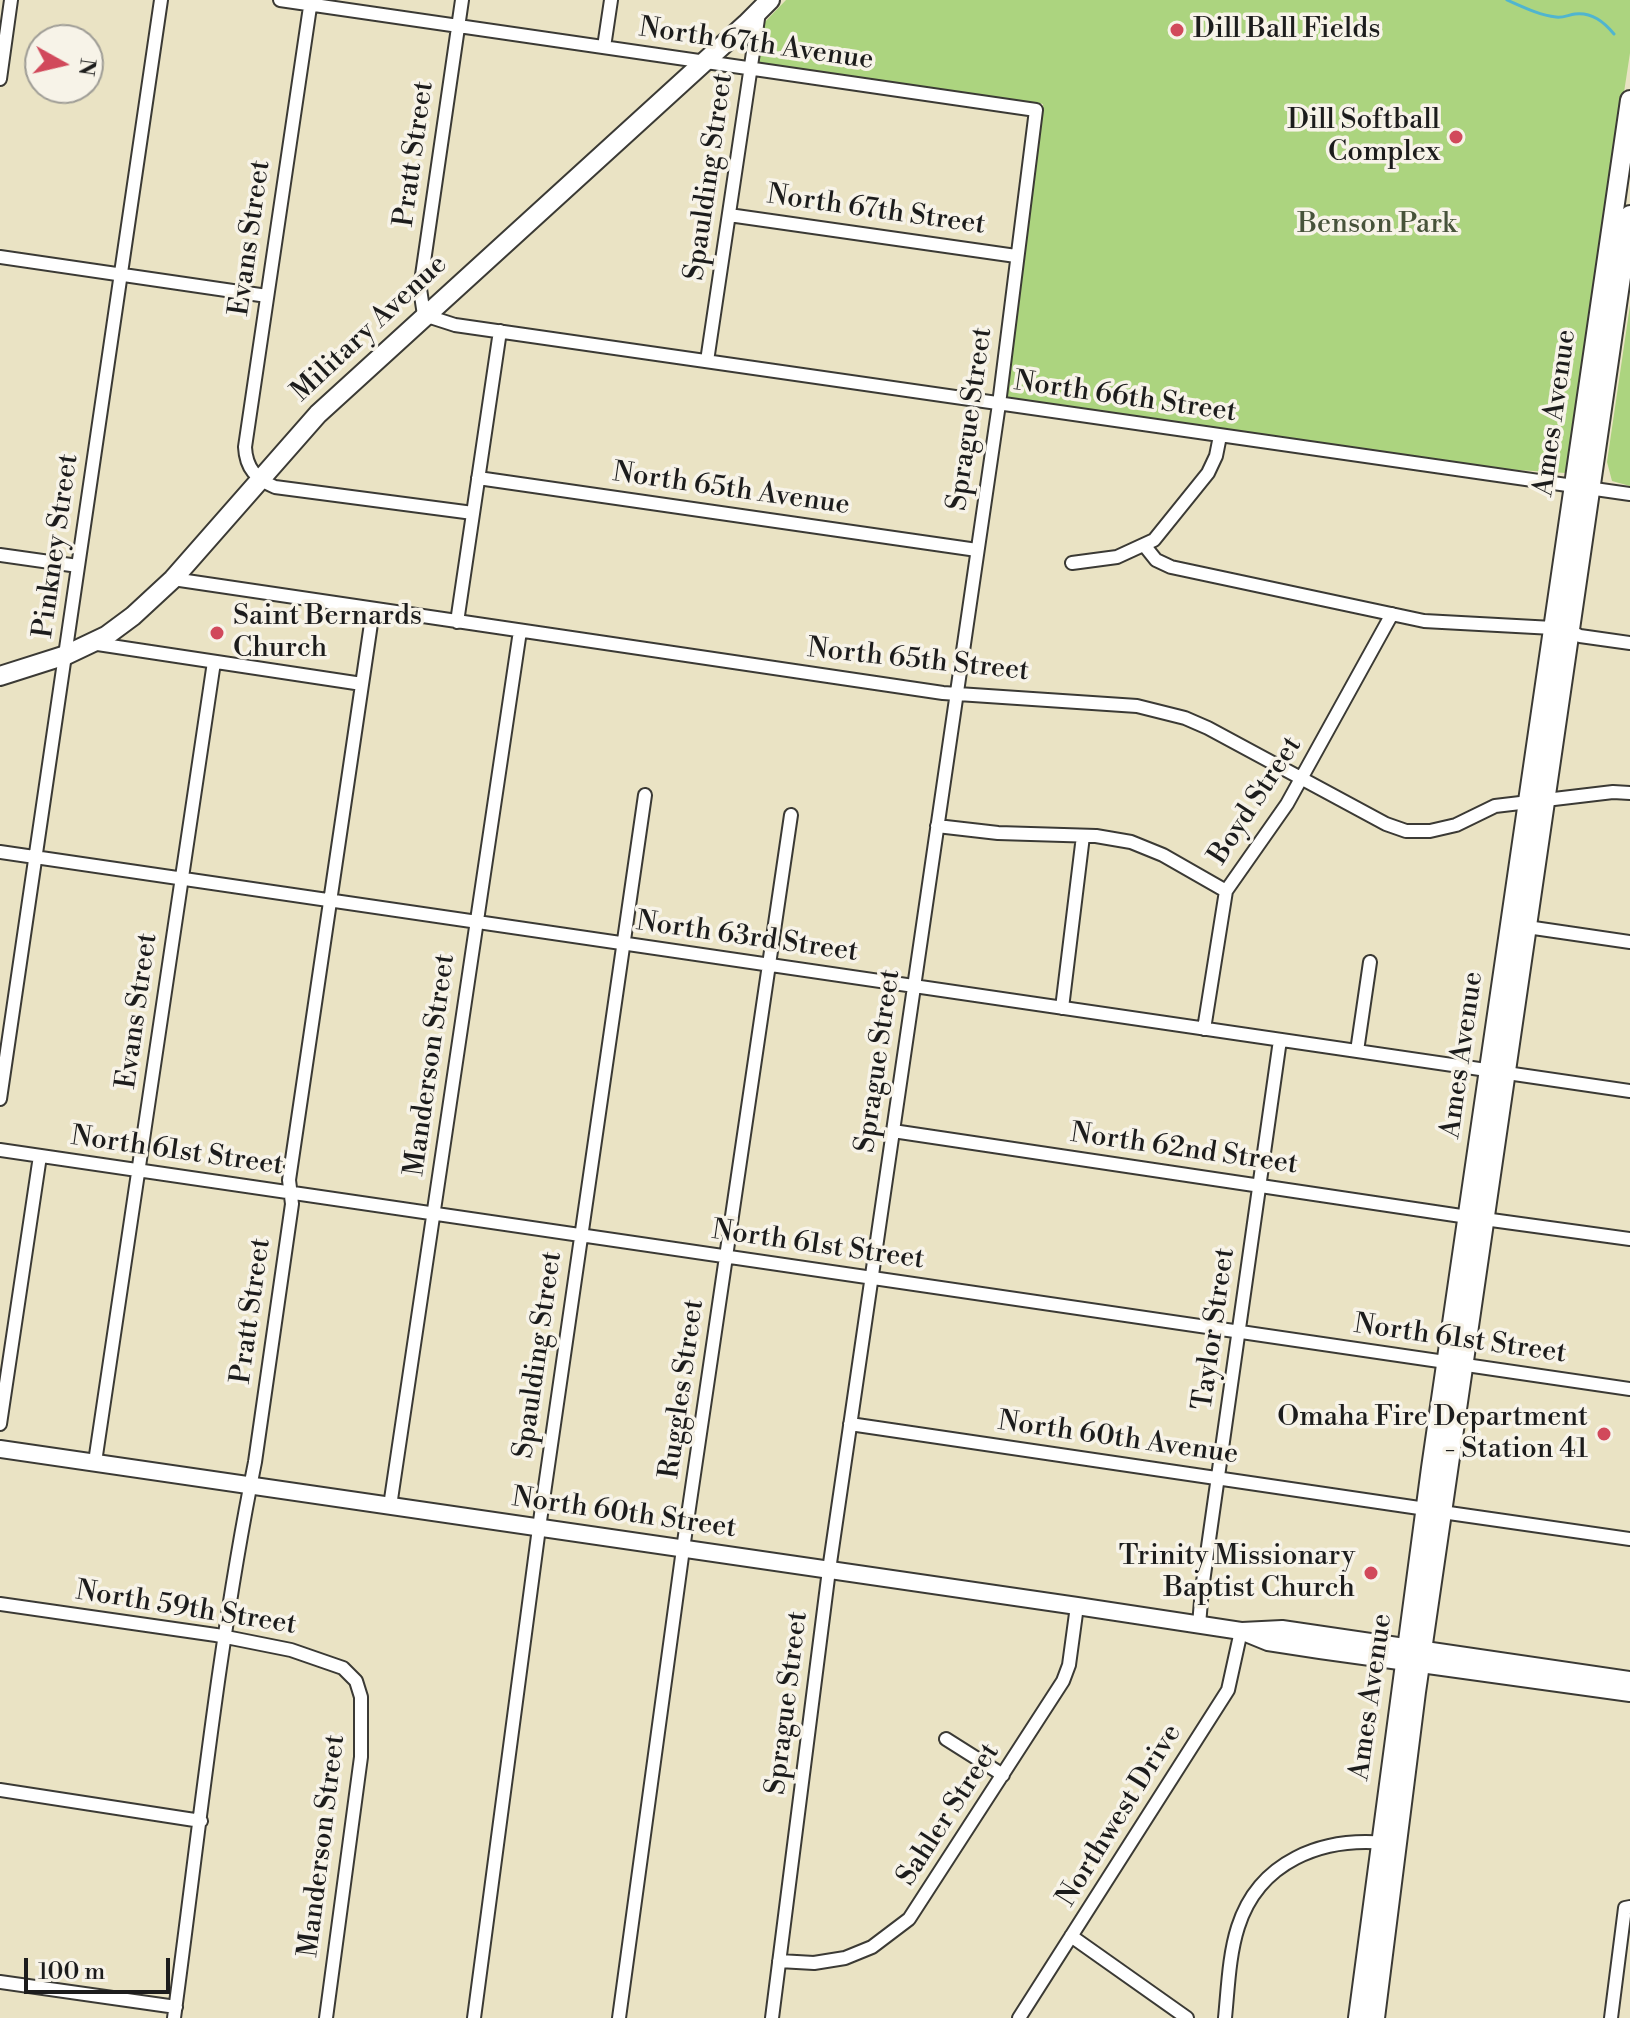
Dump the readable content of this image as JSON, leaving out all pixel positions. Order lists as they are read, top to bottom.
{
  "streets": {
    "main road": ["Military Avenue", "Ames Avenue", "North 60th Street"],
    "street": [
      "North 67th Avenue",
      "Pratt Street",
      "Spaulding Street",
      "North 67th Street",
      "Evans Street",
      "North 66th Street",
      "Sprague Street",
      "North 65th Avenue",
      "Pinkney Street",
      "North 65th Street",
      "Boyd Street",
      "North 63rd Street",
      "Manderson Street",
      "North 62nd Street",
      "North 61st Street",
      "Taylor Street",
      "Ruggles Street",
      "North 60th Avenue",
      "North 59th Street",
      "Sahler Street",
      "Northwest Drive"
    ]
  },
  "crossings": [
    ["North 67th Avenue", "Pratt Street"],
    ["North 67th Avenue", "Spaulding Street"],
    ["North 67th Avenue", "Evans Street"],
    ["North 67th Avenue", "Military Avenue"],
    ["North 67th Avenue", "Sprague Street"],
    ["Pratt Street", "Military Avenue"],
    ["Pratt Street", "North 66th Street"],
    ["Pratt Street", "North 65th Street"],
    ["Pratt Street", "North 63rd Street"],
    ["Pratt Street", "North 61st Street"],
    ["Pratt Street", "North 60th Street"],
    ["Pratt Street", "North 59th Street"],
    ["Spaulding Street", "North 67th Street"],
    ["Spaulding Street", "Military Avenue"],
    ["Spaulding Street", "North 66th Street"],
    ["Spaulding Street", "North 63rd Street"],
    ["Spaulding Street", "North 61st Street"],
    ["Spaulding Street", "North 60th Street"],
    ["North 67th Street", "Sprague Street"],
    ["Evans Street", "Military Avenue"],
    ["Evans Street", "North 63rd Street"],
    ["Evans Street", "North 61st Street"],
    ["Evans Street", "North 60th Street"],
    ["Military Avenue", "North 66th Street"],
    ["Military Avenue", "Pinkney Street"],
    ["Military Avenue", "North 65th Street"],
    ["North 66th Street", "Ames Avenue"],
    ["North 66th Street", "Sprague Street"],
    ["Ames Avenue", "North 65th Street"],
    ["Ames Avenue", "North 63rd Street"],
    ["Ames Avenue", "North 62nd Street"],
    ["Ames Avenue", "North 61st Street"],
    ["Ames Avenue", "North 60th Avenue"],
    ["Ames Avenue", "North 60th Street"],
    ["Sprague Street", "North 65th Avenue"],
    ["Sprague Street", "North 65th Street"],
    ["Sprague Street", "North 63rd Street"],
    ["Sprague Street", "North 62nd Street"],
    ["Sprague Street", "North 61st Street"],
    ["Sprague Street", "North 60th Avenue"],
    ["Sprague Street", "North 60th Street"],
    ["Sprague Street", "Sahler Street"],
    ["Pinkney Street", "North 63rd Street"],
    ["North 65th Street", "Boyd Street"],
    ["North 65th Street", "Manderson Street"],
    ["Boyd Street", "North 63rd Street"],
    ["North 63rd Street", "Manderson Street"],
    ["North 63rd Street", "Taylor Street"],
    ["North 63rd Street", "Ruggles Street"],
    ["Manderson Street", "North 61st Street"],
    ["Manderson Street", "North 60th Street"],
    ["Manderson Street", "North 59th Street"],
    ["North 62nd Street", "Taylor Street"],
    ["North 61st Street", "Taylor Street"],
    ["North 61st Street", "Ruggles Street"],
    ["Taylor Street", "North 60th Avenue"],
    ["Taylor Street", "North 60th Street"],
    ["Ruggles Street", "North 60th Street"],
    ["North 60th Street", "Sahler Street"],
    ["North 60th Street", "Northwest Drive"]
  ],
  "parks": ["Benson Park"],
  "places": [
    "Dill Ball Fields",
    "Dill Softball Complex",
    "Saint Bernards Church",
    "Omaha Fire Department - Station 41",
    "Trinity Missionary Baptist Church"
  ],
  "scale_bar": "100 m",
  "north": "right"
}
